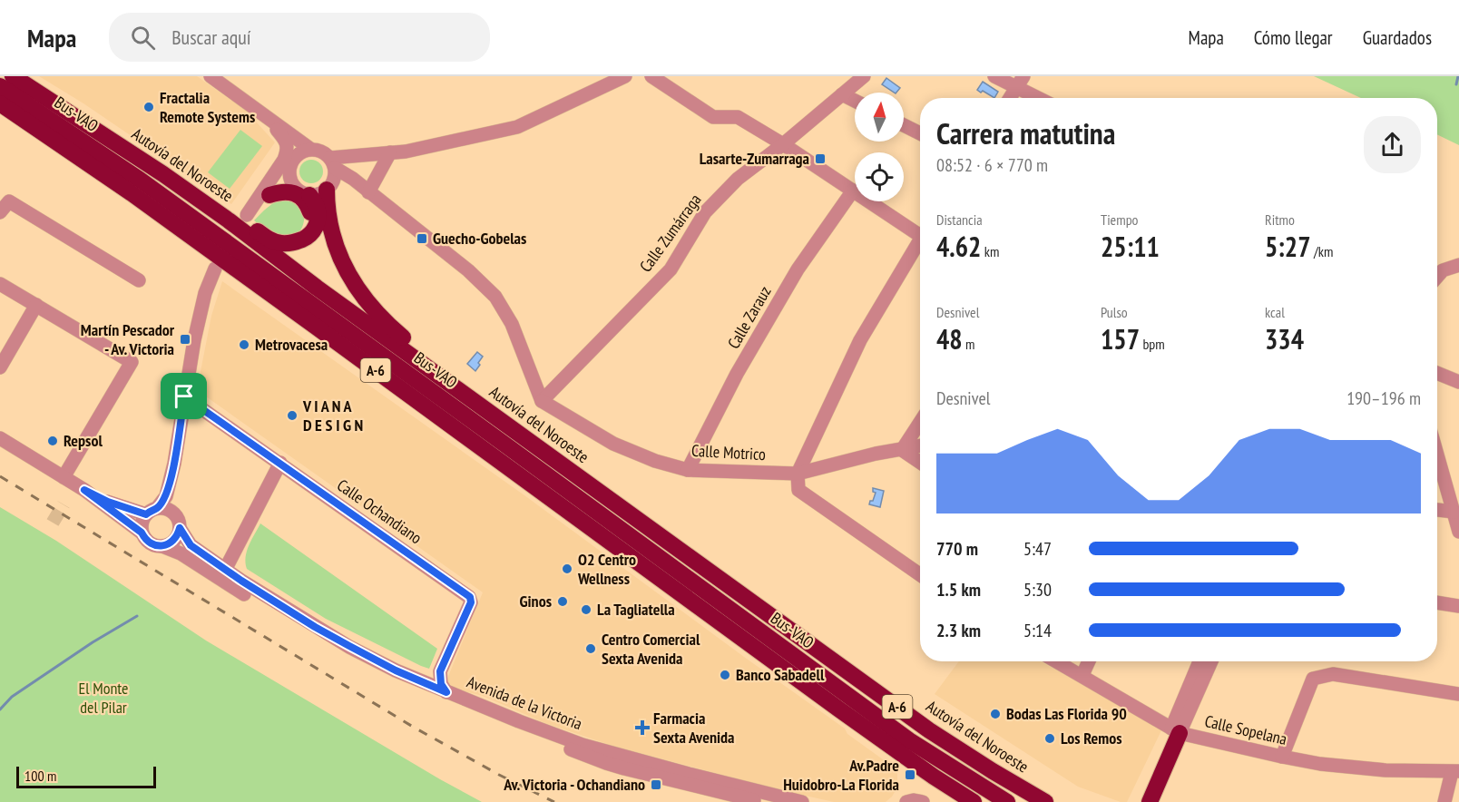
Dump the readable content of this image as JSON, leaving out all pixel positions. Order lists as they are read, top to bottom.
{
  "streets": {
    "highway": ["Bus-VAO", "Autovía del Noroeste", "A-6"],
    "street": [
      "Calle Zumárraga",
      "Calle Zarauz",
      "Calle Motrico",
      "Calle Ochandiano",
      "Avenida de la Victoria",
      "Calle Sopelana"
    ]
  },
  "crossings": [
    ["Calle Zumárraga", "Calle Motrico"],
    ["Calle Zarauz", "Calle Motrico"],
    ["Calle Ochandiano", "Avenida de la Victoria"]
  ],
  "parks": ["El Monte del Pilar"],
  "places": {
    "other": [
      "Fractalia Remote Systems",
      "Metrovacesa",
      "V I A N A D E S I G N",
      "Repsol",
      "O2 Centro Wellness",
      "Ginos",
      "La Tagliatella",
      "Centro Comercial Sexta Avenida",
      "Banco Sabadell",
      "Bodas Las Florida 90",
      "Los Remos"
    ],
    "transit": [
      "Lasarte-Zumarraga",
      "Guecho-Gobelas",
      "Martín Pescador - Av. Victoria",
      "Av.Padre Huidobro-La Florida",
      "Av. Victoria - Ochandiano"
    ],
    "health": ["Farmacia Sexta Avenida"]
  },
  "scale_bar": "100 m",
  "north": "top",
  "page": {
    "header": "Mapa",
    "search": "Buscar aquí",
    "nav": ["Mapa", "Cómo llegar", "Guardados"],
    "heading": ["Carrera matutina", "08:52 · 6 × 770 m"],
    "stats": [
      ["Distancia", "4.62 km"],
      ["Tiempo", "25:11"],
      ["Ritmo", "5:27 /km"],
      ["Desnivel", "48 m"],
      ["Pulso", "157 bpm"],
      ["kcal", "334"]
    ],
    "chart": ["Desnivel", "190–196 m"],
    "list": [
      {
        "name": "770 m",
        "note": "5:47"
      },
      {
        "name": "1.5 km",
        "note": "5:30"
      },
      {
        "name": "2.3 km",
        "note": "5:14"
      }
    ],
    "scale": "100 m"
  }
}
